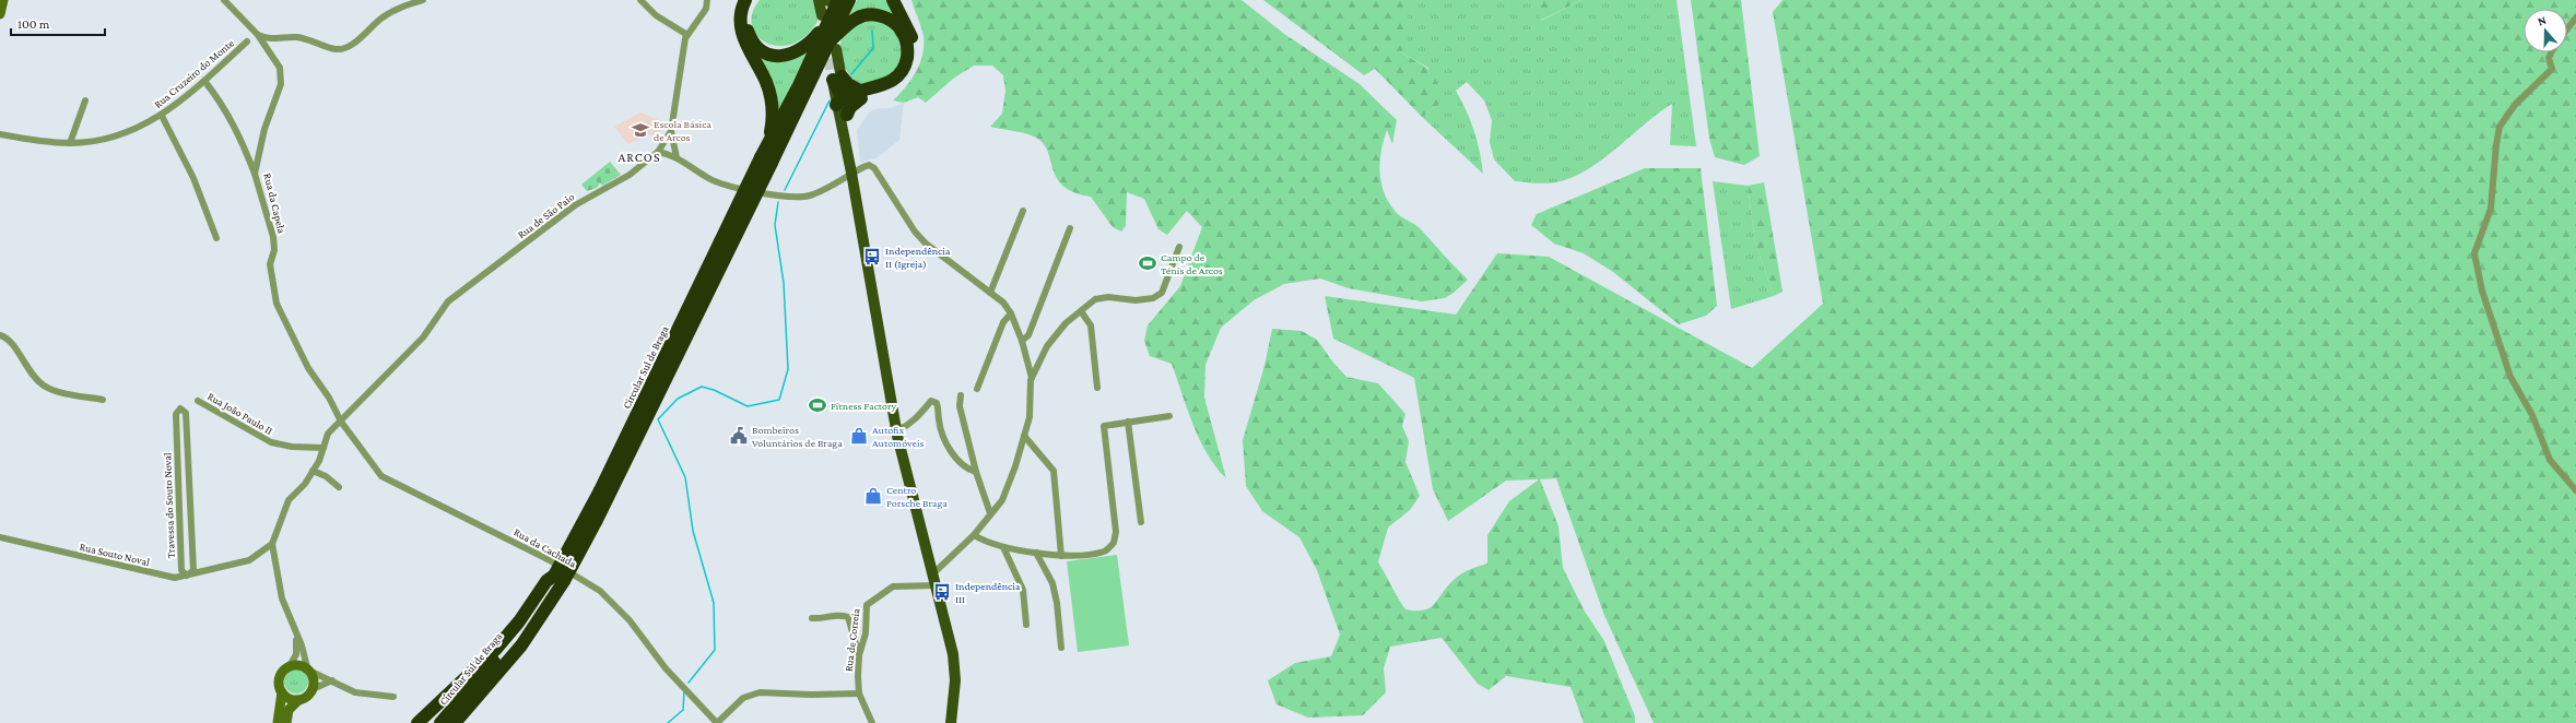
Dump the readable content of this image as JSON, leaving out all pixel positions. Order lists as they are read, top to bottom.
{
  "streets": {
    "highway": ["Circular Sul de Braga"],
    "street": [
      "Rua Cruzeiro do Monte",
      "Rua da Capela",
      "Rua de São Paio",
      "Rua João Paulo II",
      "Travessa do Souto Noval",
      "Rua da Cachada",
      "Rua Souto Noval",
      "Rua de Correia"
    ]
  },
  "crossings": [
    ["Rua da Capela", "Rua de São Paio"],
    ["Rua da Capela", "Rua da Cachada"],
    ["Rua de São Paio", "Rua João Paulo II"],
    ["Rua de São Paio", "Rua da Cachada"],
    ["Rua de São Paio", "Rua Souto Noval"],
    ["Travessa do Souto Noval", "Rua Souto Noval"]
  ],
  "districts": ["ARCOS"],
  "places": {
    "school or university": ["Escola Básica de Arcos"],
    "bus stop": ["Independência II (Igreja)", "Independência III"],
    "sports": ["Campo de Ténis de Arcos", "Fitness Factory"],
    "public building": ["Bombeiros Voluntários de Braga"],
    "shop": ["Autofix Automóveis", "Centro Porsche Braga"]
  },
  "scale_bar": "100 m",
  "north": "top"
}
